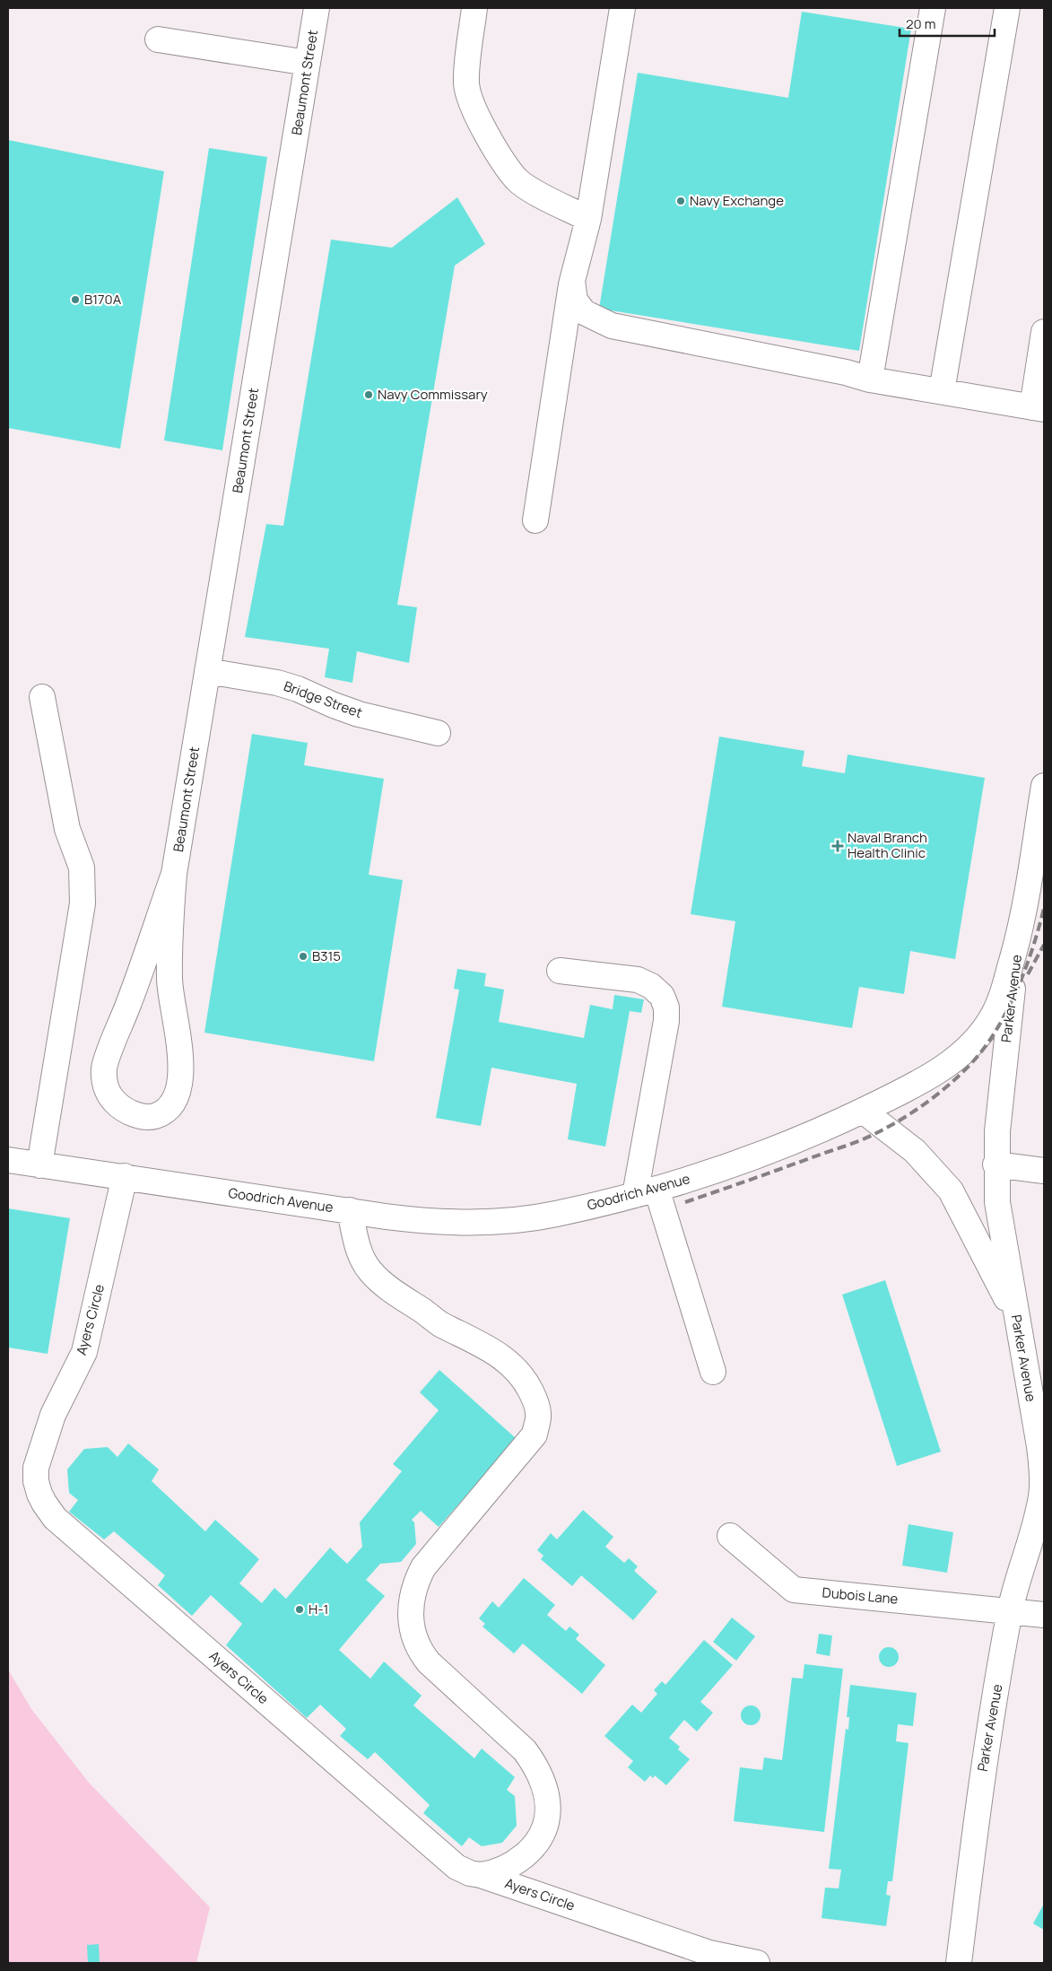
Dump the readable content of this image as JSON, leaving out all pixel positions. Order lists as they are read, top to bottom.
{
  "streets": {
    "street": [
      "Beaumont Street",
      "Bridge Street",
      "Parker Avenue",
      "Goodrich Avenue",
      "Ayers Circle",
      "Dubois Lane"
    ]
  },
  "crossings": [
    ["Beaumont Street", "Bridge Street"],
    ["Parker Avenue", "Goodrich Avenue"],
    ["Parker Avenue", "Dubois Lane"],
    ["Goodrich Avenue", "Ayers Circle"]
  ],
  "places": {
    "other": [
      "Navy Exchange",
      "B170A",
      "Navy Commissary",
      "B315",
      "H-1"
    ],
    "health": ["Naval Branch Health Clinic"]
  },
  "scale_bar": "20 m"
}
